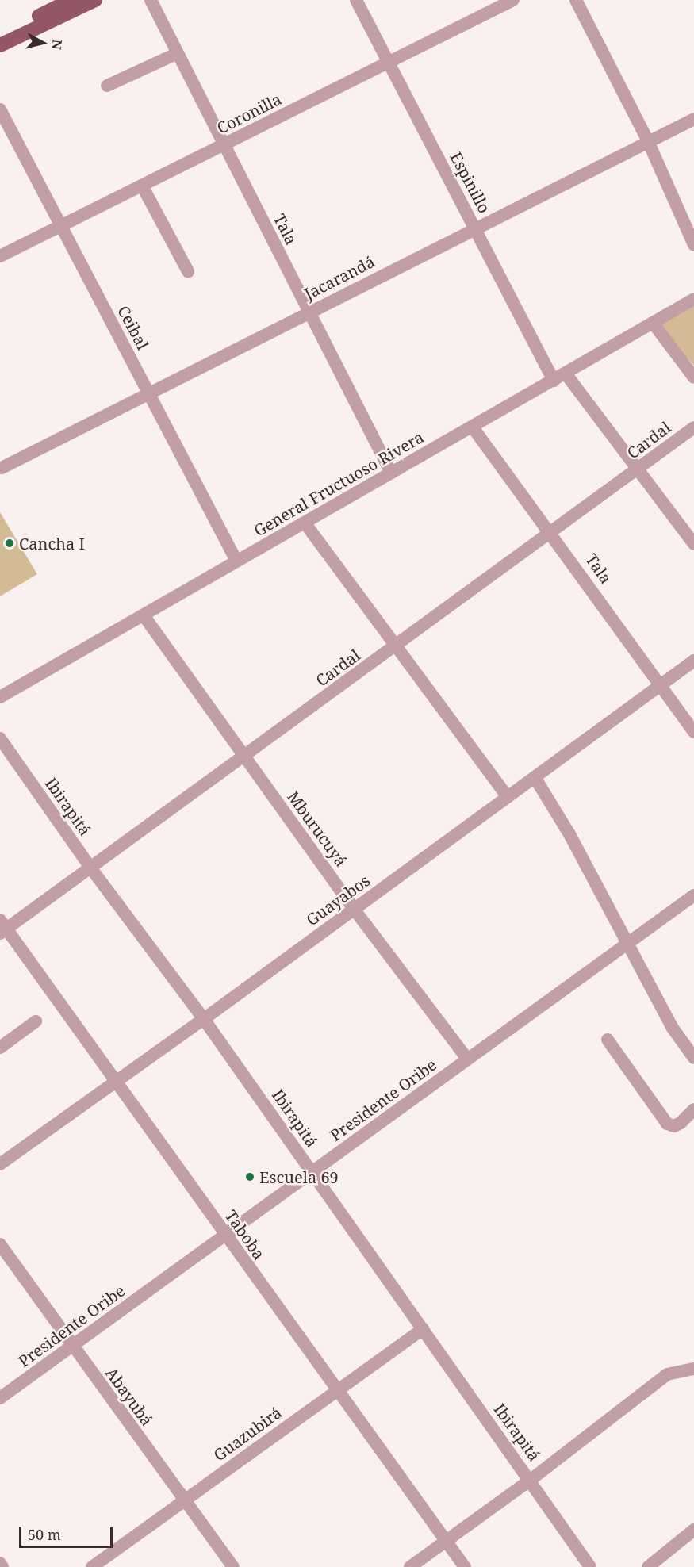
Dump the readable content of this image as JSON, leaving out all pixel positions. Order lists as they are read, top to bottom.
{
  "streets": {
    "street": [
      "Coronilla",
      "Espinillo",
      "Tala",
      "Jacarandá",
      "Ceibal",
      "Cardal",
      "General Fructuoso Rivera",
      "Ibirapitá",
      "Mburucuyá",
      "Guayabos",
      "Presidente Oribe",
      "Taboba",
      "Abayubá",
      "Guazubirá"
    ]
  },
  "crossings": [
    ["Coronilla", "Espinillo"],
    ["Coronilla", "Tala"],
    ["Coronilla", "Ceibal"],
    ["Espinillo", "Jacarandá"],
    ["Espinillo", "General Fructuoso Rivera"],
    ["Tala", "Jacarandá"],
    ["Tala", "Cardal"],
    ["Tala", "General Fructuoso Rivera"],
    ["Tala", "Guayabos"],
    ["Jacarandá", "Ceibal"],
    ["Ceibal", "General Fructuoso Rivera"],
    ["Cardal", "Ibirapitá"],
    ["Cardal", "Mburucuyá"],
    ["Cardal", "Taboba"],
    ["General Fructuoso Rivera", "Mburucuyá"],
    ["Ibirapitá", "Guayabos"],
    ["Ibirapitá", "Presidente Oribe"],
    ["Ibirapitá", "Guazubirá"],
    ["Mburucuyá", "Guayabos"],
    ["Mburucuyá", "Presidente Oribe"],
    ["Guayabos", "Taboba"],
    ["Presidente Oribe", "Taboba"],
    ["Presidente Oribe", "Abayubá"],
    ["Taboba", "Guazubirá"],
    ["Abayubá", "Guazubirá"]
  ],
  "places": ["Cancha I", "Escuela 69"],
  "scale_bar": "50 m",
  "north": "right"
}
